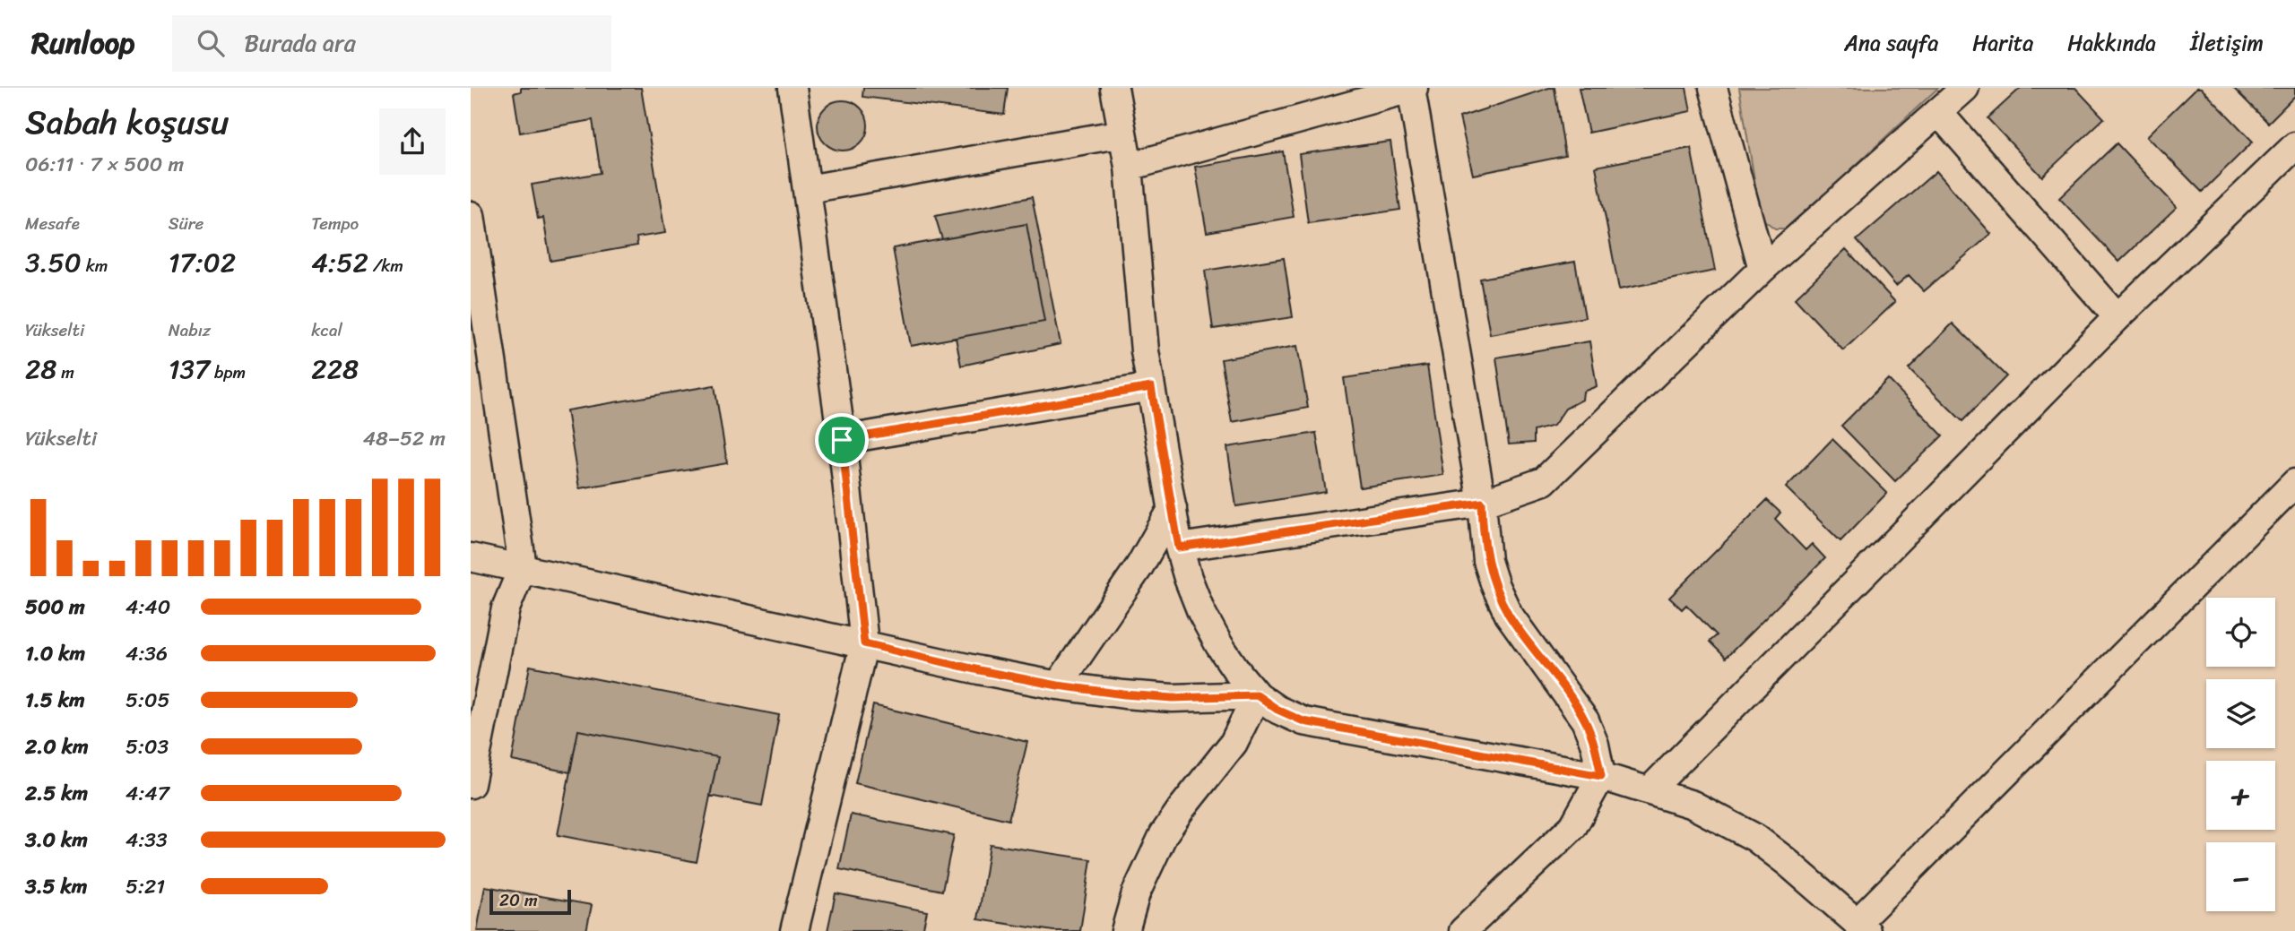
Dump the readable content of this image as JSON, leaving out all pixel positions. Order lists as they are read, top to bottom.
{
  "scale_bar": "20 m",
  "page": {
    "header": "Runloop",
    "search": "Burada ara",
    "nav": [
      "Ana sayfa",
      "Harita",
      "Hakkında",
      "İletişim"
    ],
    "heading": ["Sabah koşusu", "06:11 · 7 × 500 m"],
    "stats": [
      ["Mesafe", "3.50 km"],
      ["Süre", "17:02"],
      ["Tempo", "4:52 /km"],
      ["Yükselti", "28 m"],
      ["Nabız", "137 bpm"],
      ["kcal", "228"]
    ],
    "chart": ["Yükselti", "48–52 m"],
    "list": [
      {
        "name": "500 m",
        "note": "4:40"
      },
      {
        "name": "1.0 km",
        "note": "4:36"
      },
      {
        "name": "1.5 km",
        "note": "5:05"
      },
      {
        "name": "2.0 km",
        "note": "5:03"
      },
      {
        "name": "2.5 km",
        "note": "4:47"
      },
      {
        "name": "3.0 km",
        "note": "4:33"
      },
      {
        "name": "3.5 km",
        "note": "5:21"
      }
    ],
    "map_buttons": ["+", "−"],
    "scale": "20 m"
  }
}
